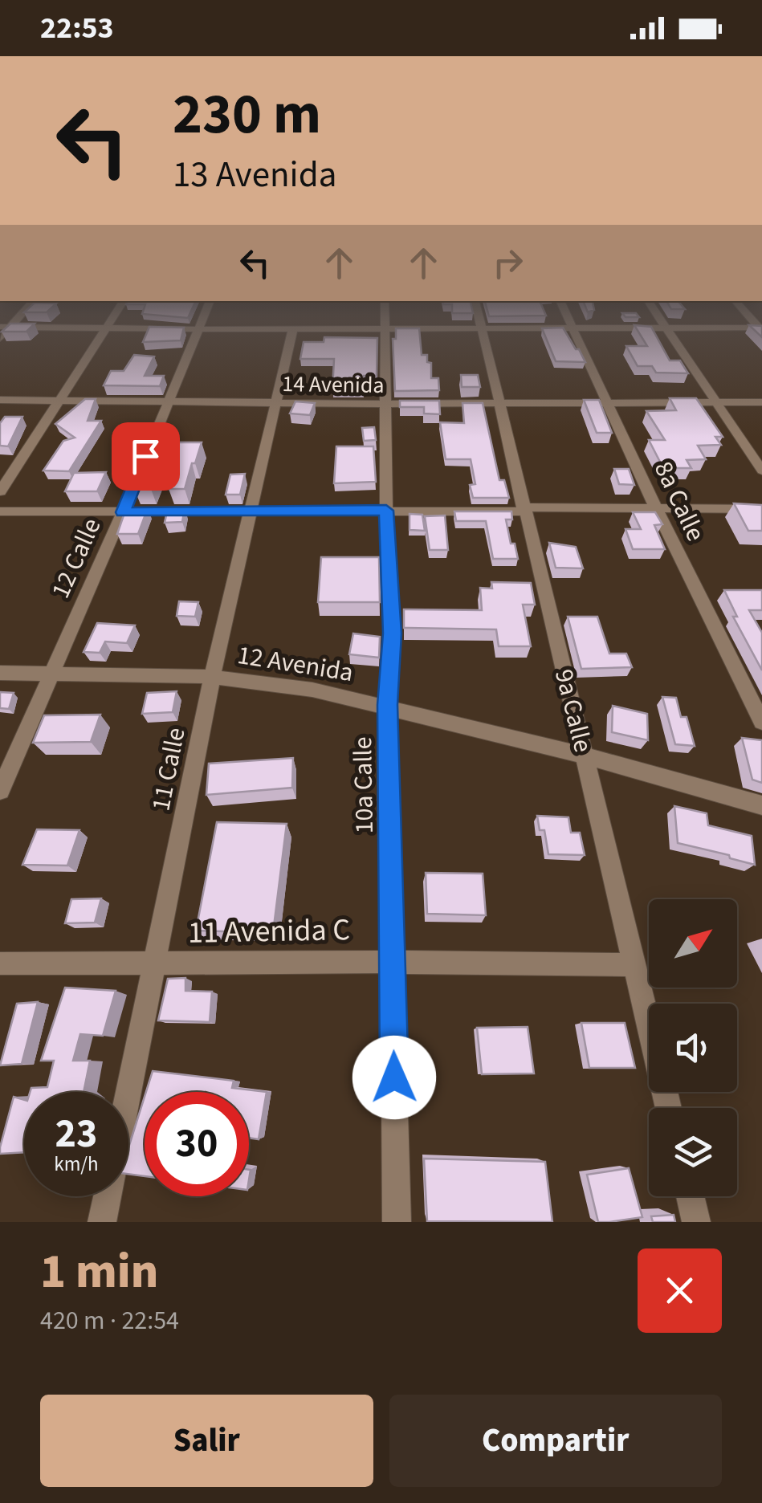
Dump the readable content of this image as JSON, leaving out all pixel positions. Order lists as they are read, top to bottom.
{
  "streets": {
    "street": [
      "14 Avenida",
      "8a Calle",
      "12 Calle",
      "12 Avenida",
      "9a Calle",
      "11 Calle",
      "10a Calle",
      "11 Avenida C"
    ]
  },
  "crossings": [
    ["14 Avenida", "8a Calle"],
    ["14 Avenida", "12 Calle"],
    ["14 Avenida", "9a Calle"],
    ["14 Avenida", "11 Calle"],
    ["14 Avenida", "10a Calle"],
    ["12 Calle", "12 Avenida"],
    ["12 Avenida", "9a Calle"],
    ["12 Avenida", "11 Calle"],
    ["12 Avenida", "10a Calle"],
    ["9a Calle", "11 Avenida C"],
    ["11 Calle", "11 Avenida C"],
    ["10a Calle", "11 Avenida C"]
  ],
  "north": "top right",
  "page": {
    "status": "22:53",
    "turn": ["230 m", "13 Avenida"],
    "speed": "23 km/h",
    "limit": "30",
    "heading": ["1 min", "420 m · 22:54"],
    "buttons": ["Salir", "Compartir"]
  }
}
